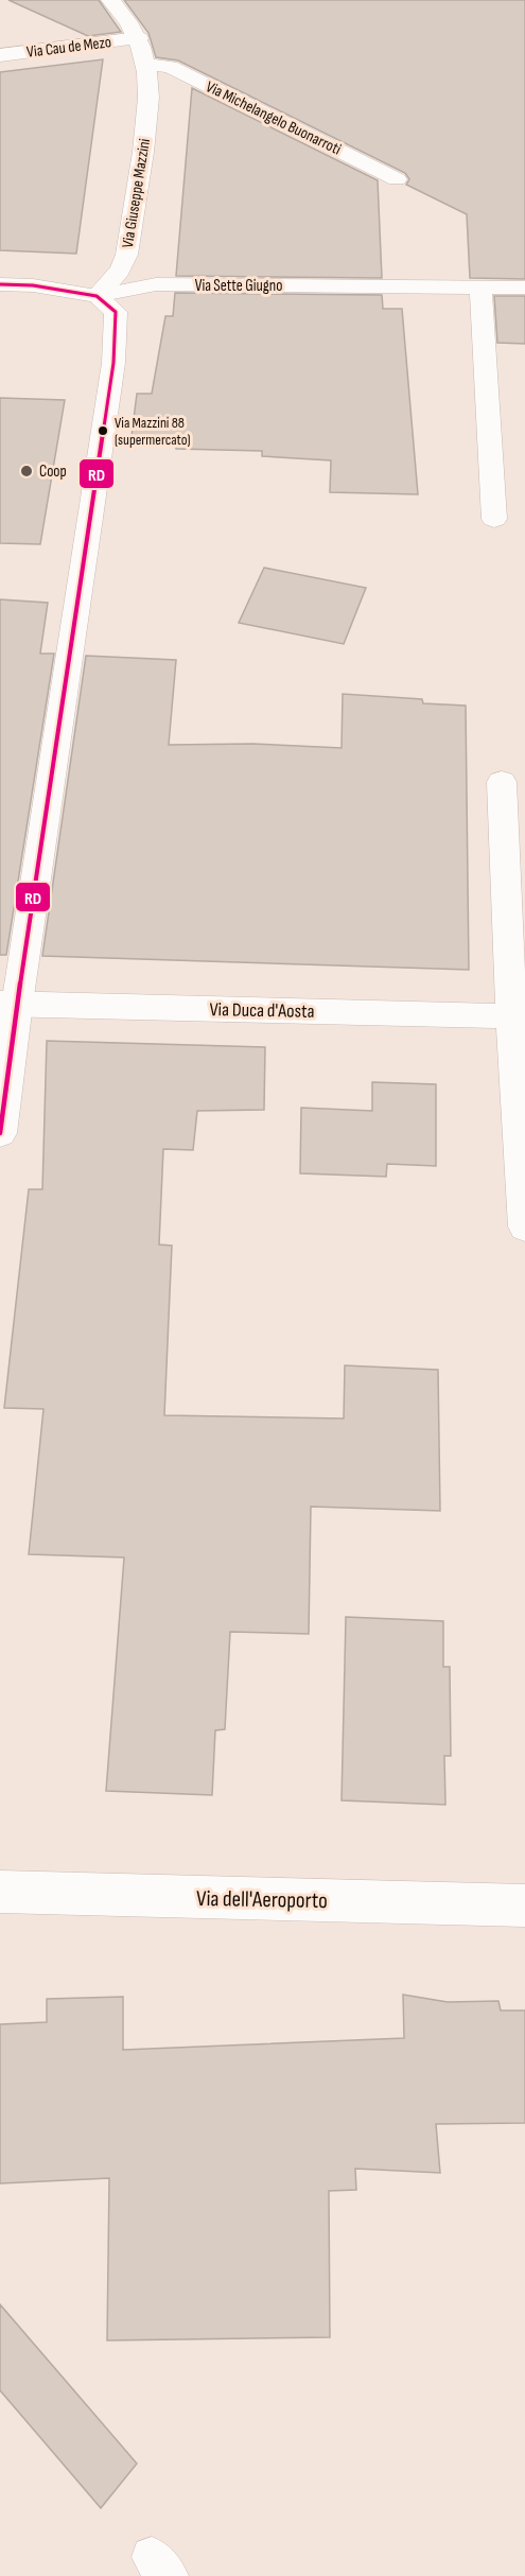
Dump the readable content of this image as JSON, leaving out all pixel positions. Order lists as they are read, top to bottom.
{
  "streets": {
    "street": [
      "Via Cau de Mezo",
      "Via Michelangelo Buonarroti",
      "Via Giuseppe Mazzini",
      "Via Sette Giugno",
      "Via Duca d'Aosta",
      "Via dell'Aeroporto"
    ]
  },
  "crossings": [
    ["Via Cau de Mezo", "Via Giuseppe Mazzini"],
    ["Via Michelangelo Buonarroti", "Via Giuseppe Mazzini"],
    ["Via Giuseppe Mazzini", "Via Sette Giugno"]
  ],
  "places": ["Via Mazzini 88 (supermercato)", "Coop"],
  "lines": ["transit line RD"]
}
